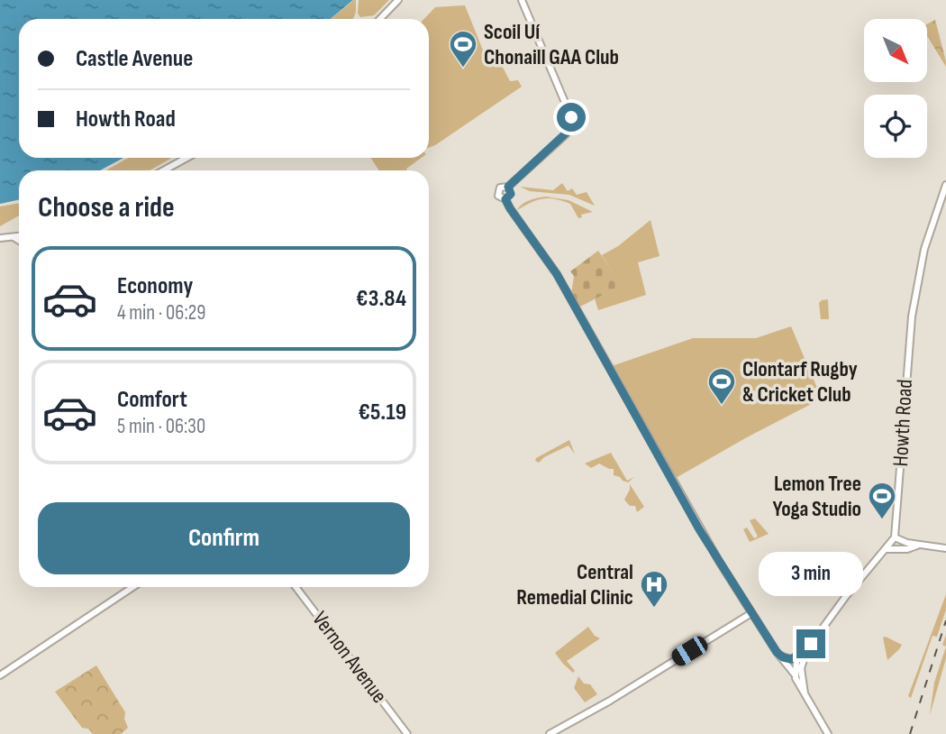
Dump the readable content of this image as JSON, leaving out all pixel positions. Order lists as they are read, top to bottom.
{
  "streets": {
    "street": ["Howth Road", "Vernon Avenue"]
  },
  "places": {
    "sports": ["Scoil Uí Chonaill GAA Club", "Clontarf Rugby & Cricket Club", "Lemon Tree Yoga Studio"],
    "hospital": ["Central Remedial Clinic"]
  },
  "north": "bottom right",
  "page": {
    "banner": ["Castle Avenue", "Howth Road"],
    "heading": "Choose a ride",
    "list": [
      {
        "name": "Economy",
        "note": "4 min · 06:29",
        "value": "€3.84"
      },
      {
        "name": "Comfort",
        "note": "5 min · 06:30",
        "value": "€5.19"
      }
    ],
    "buttons": "Confirm",
    "bubble": "3 min"
  }
}
